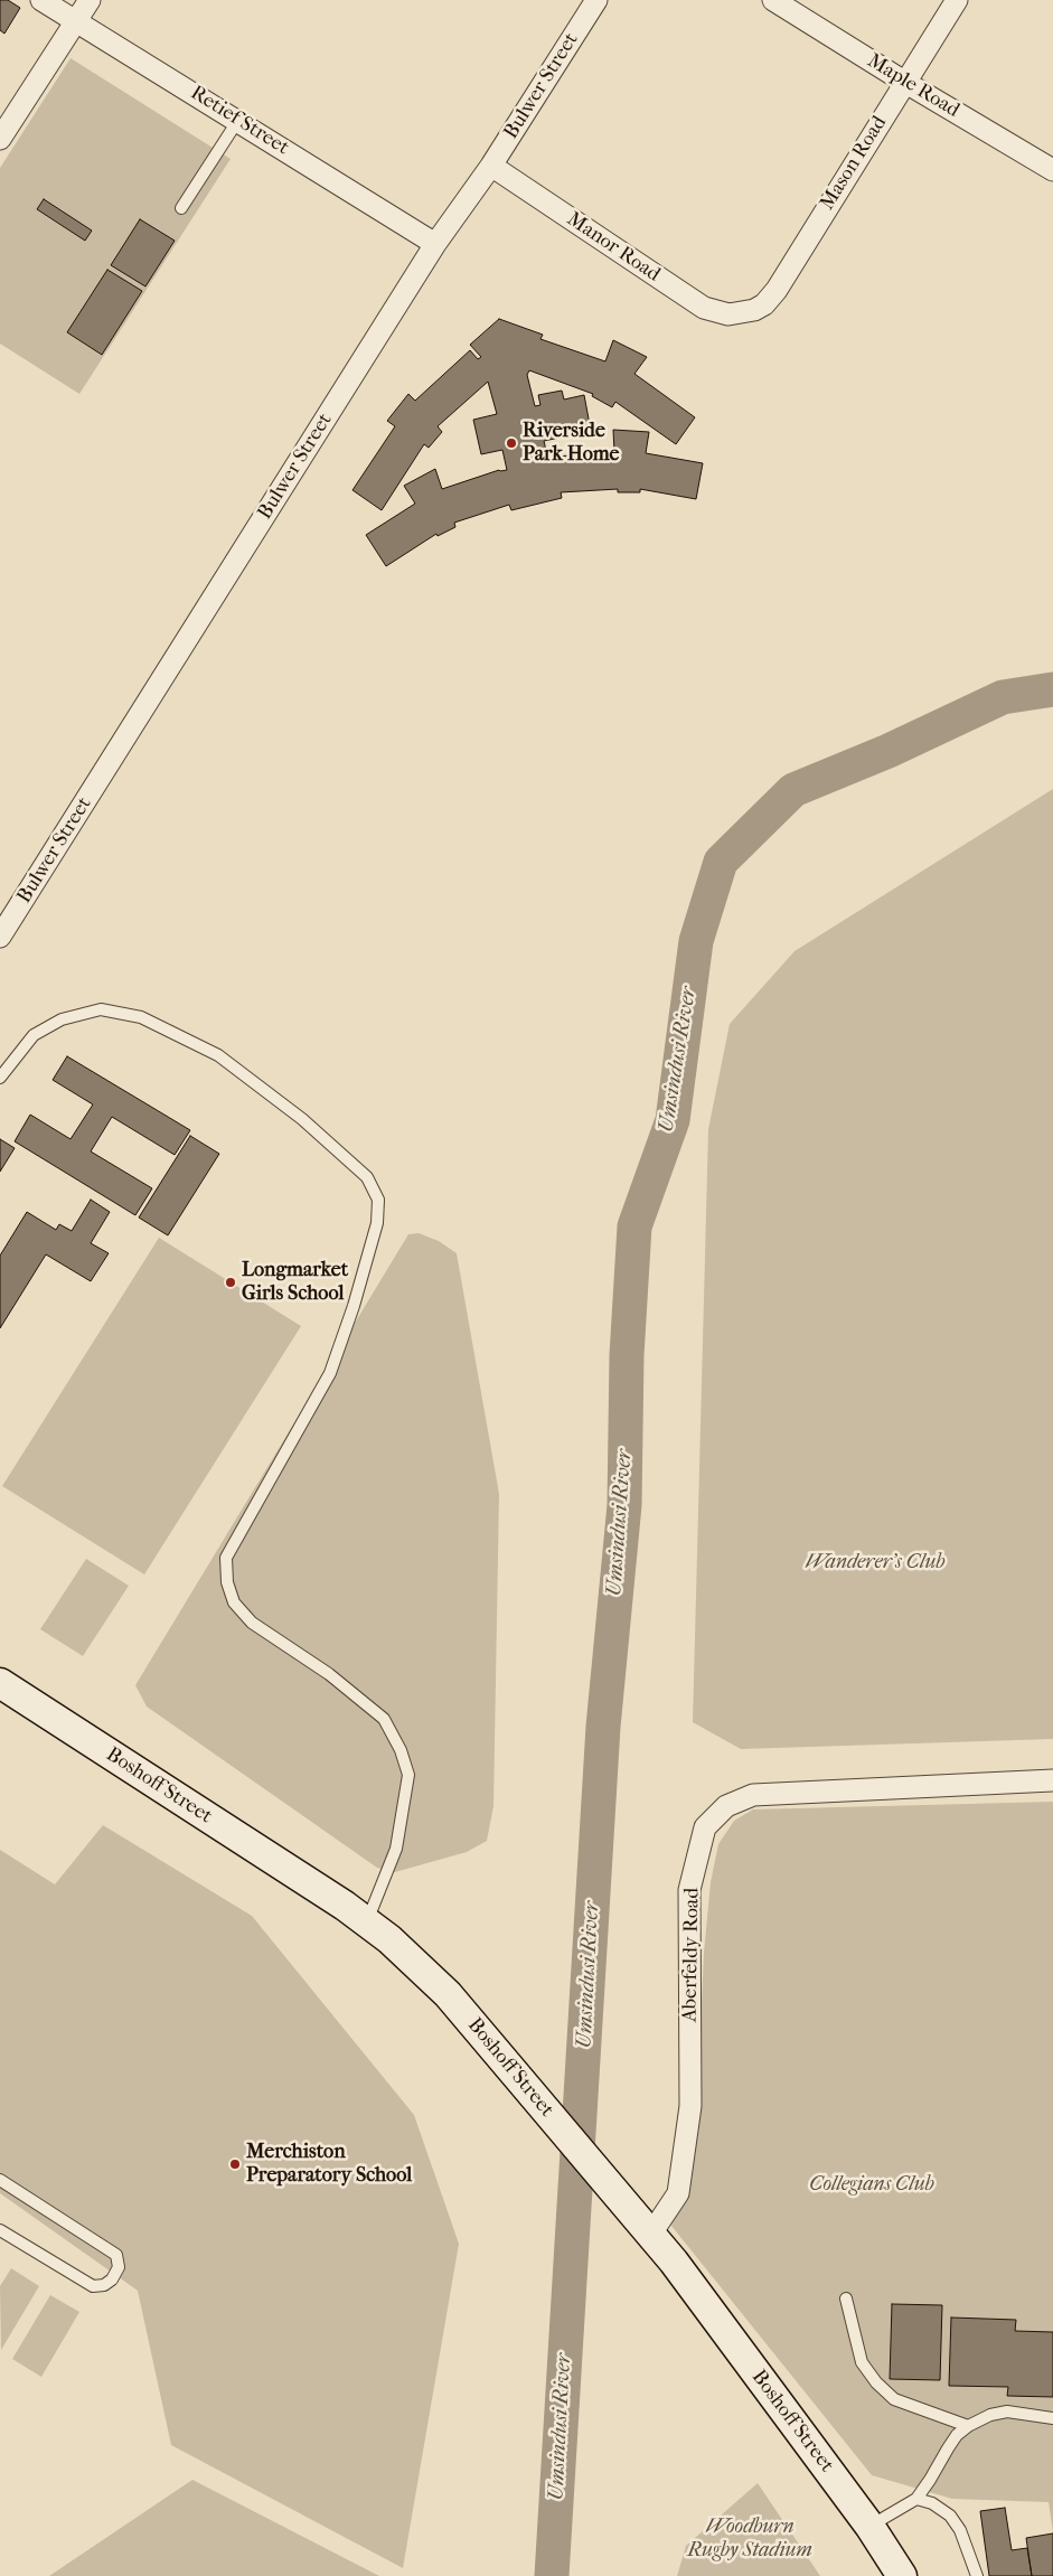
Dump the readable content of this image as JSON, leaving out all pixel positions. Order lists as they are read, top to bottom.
{
  "streets": {
    "main road": ["Boshoff Street"],
    "street": [
      "Bulwer Street",
      "Maple Road",
      "Retief Street",
      "Mason Road",
      "Manor Road",
      "Aberfeldy Road"
    ]
  },
  "crossings": [
    ["Bulwer Street", "Retief Street"],
    ["Bulwer Street", "Manor Road"],
    ["Maple Road", "Mason Road"],
    ["Mason Road", "Manor Road"],
    ["Boshoff Street", "Aberfeldy Road"]
  ],
  "water": ["Umsindusi River"],
  "parks": ["Wanderer's Club", "Collegians Club", "Woodburn Rugby Stadium"],
  "places": ["Riverside Park Home", "Longmarket Girls School", "Merchiston Preparatory School"]
}
